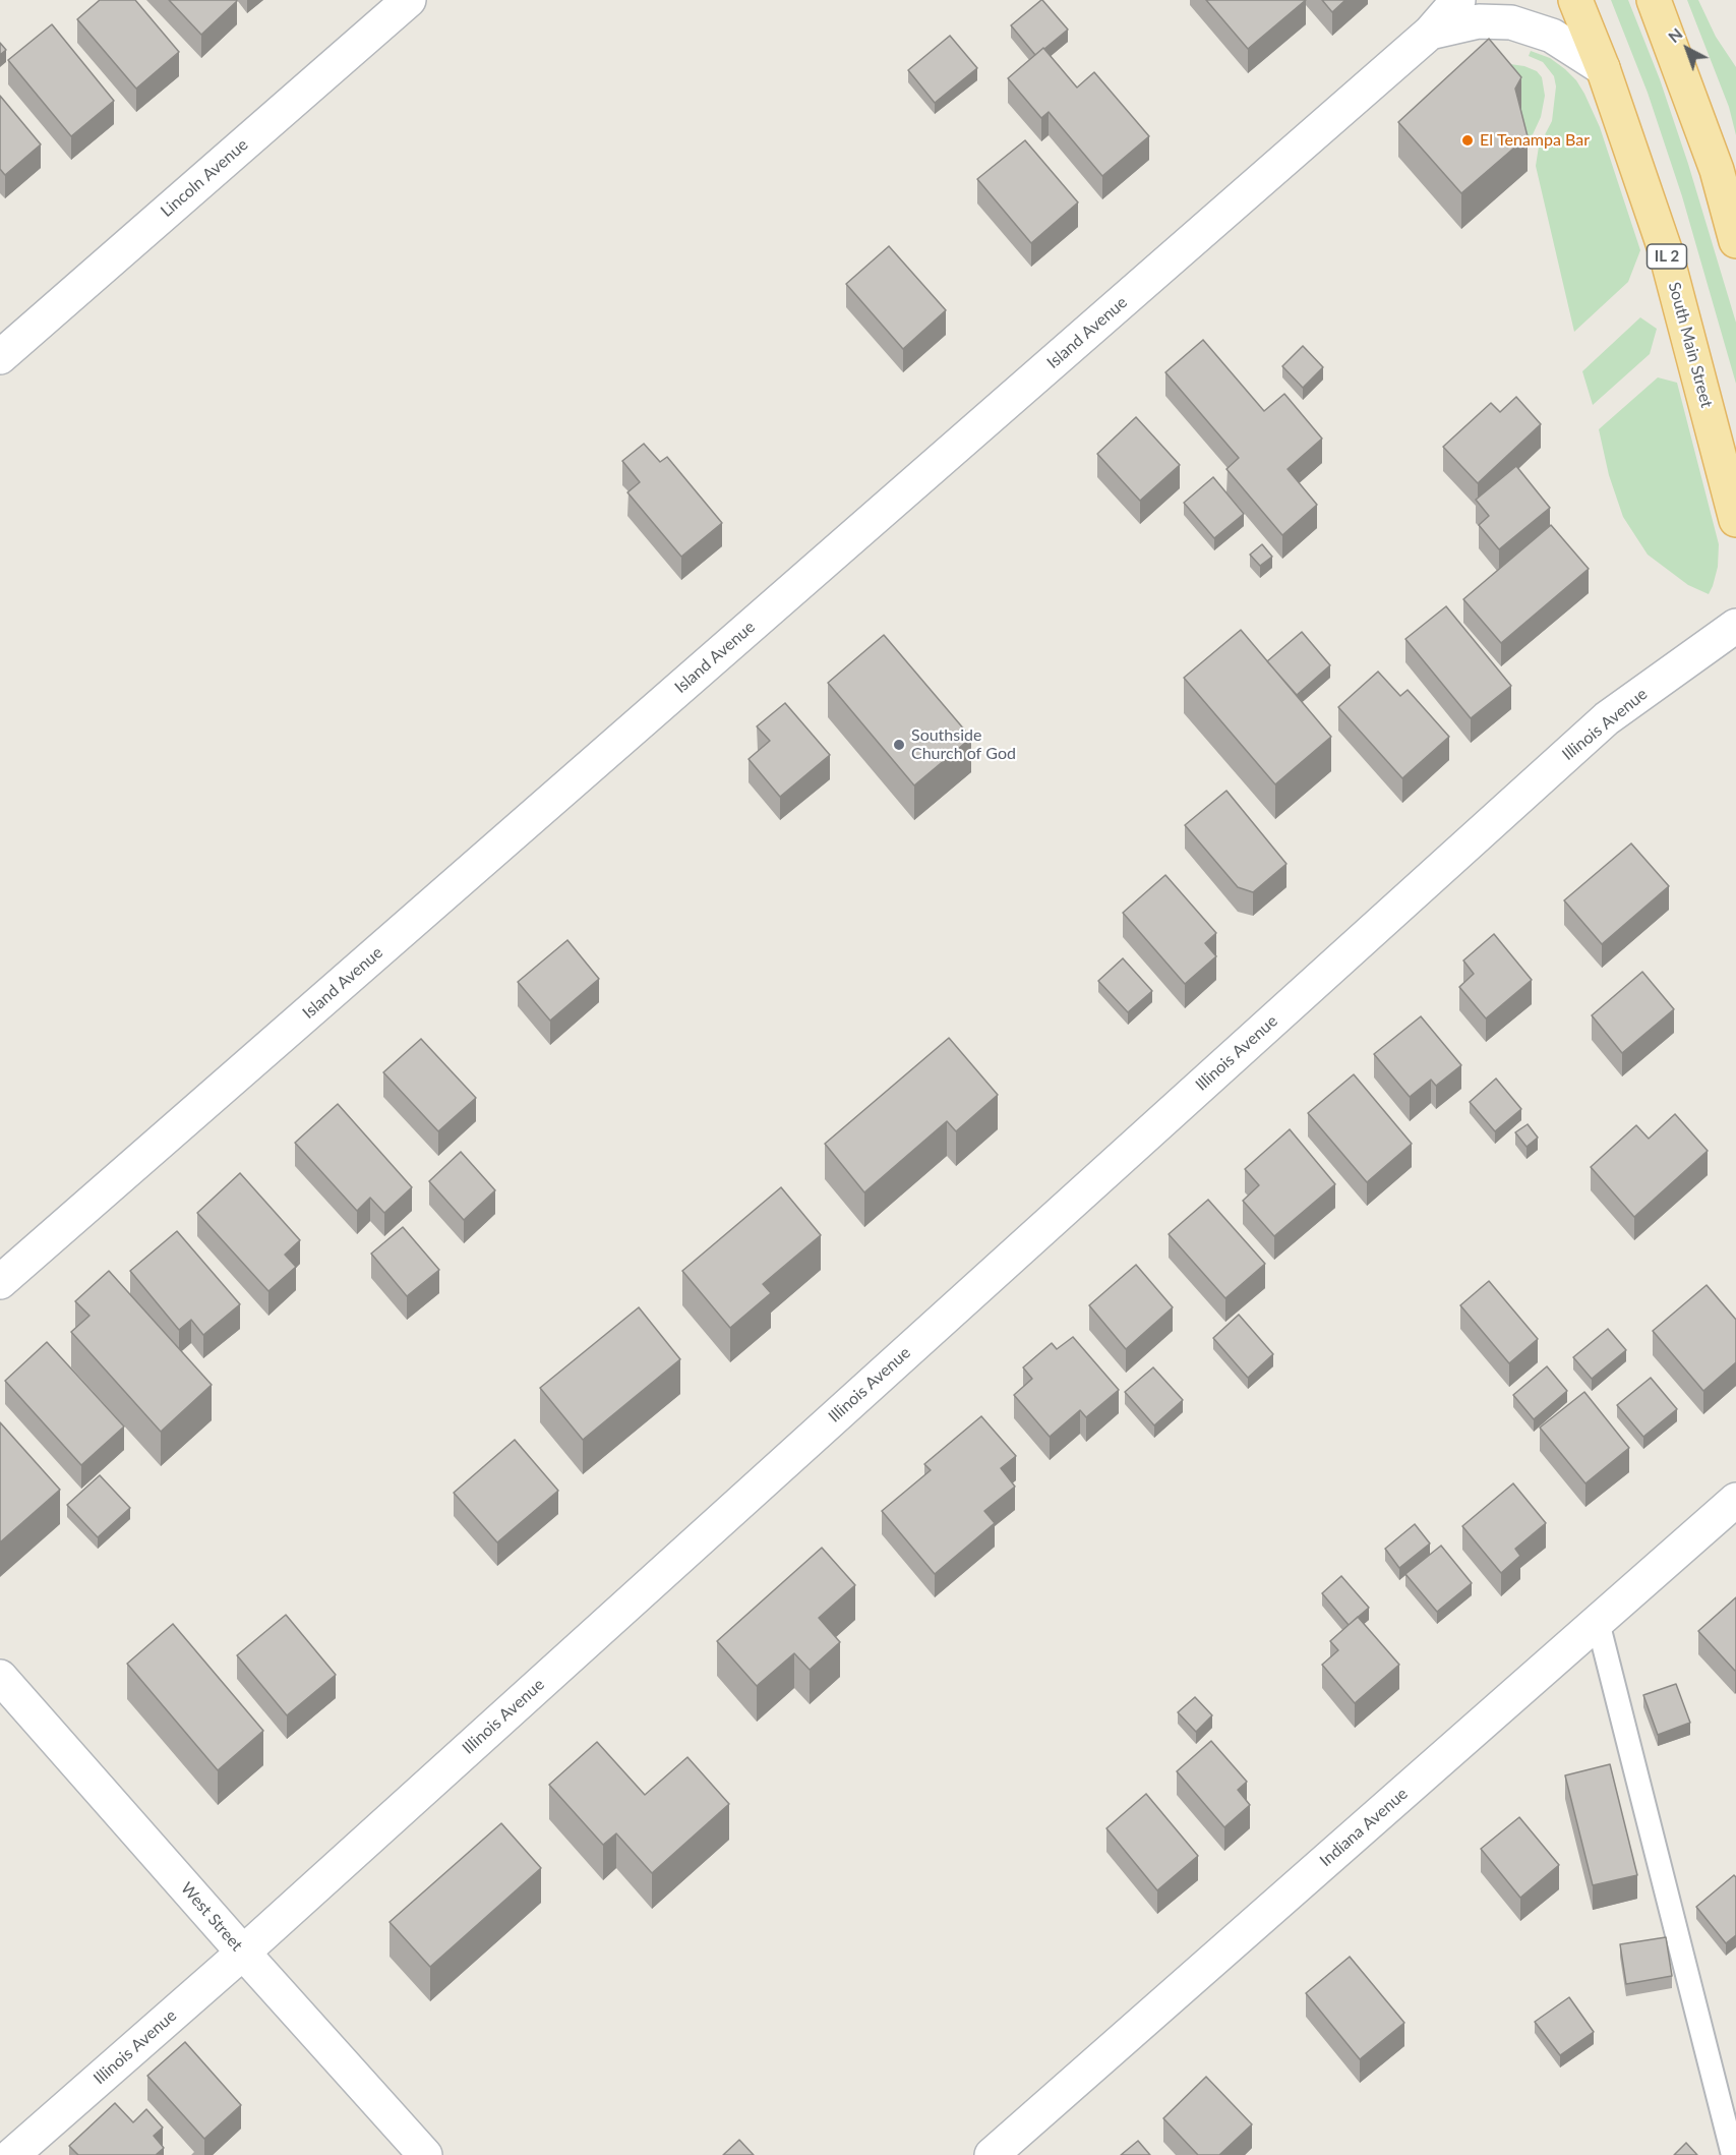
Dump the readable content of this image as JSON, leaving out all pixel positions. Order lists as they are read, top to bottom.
{
  "streets": {
    "main road": ["IL 2", "South Main Street"],
    "street": [
      "Lincoln Avenue",
      "Island Avenue",
      "Illinois Avenue",
      "Indiana Avenue",
      "West Street"
    ]
  },
  "crossings": [
    ["Island Avenue", "South Main Street"],
    ["Illinois Avenue", "West Street"]
  ],
  "places": ["El Tenampa Bar", "Southside Church of God"],
  "north": "top left"
}
